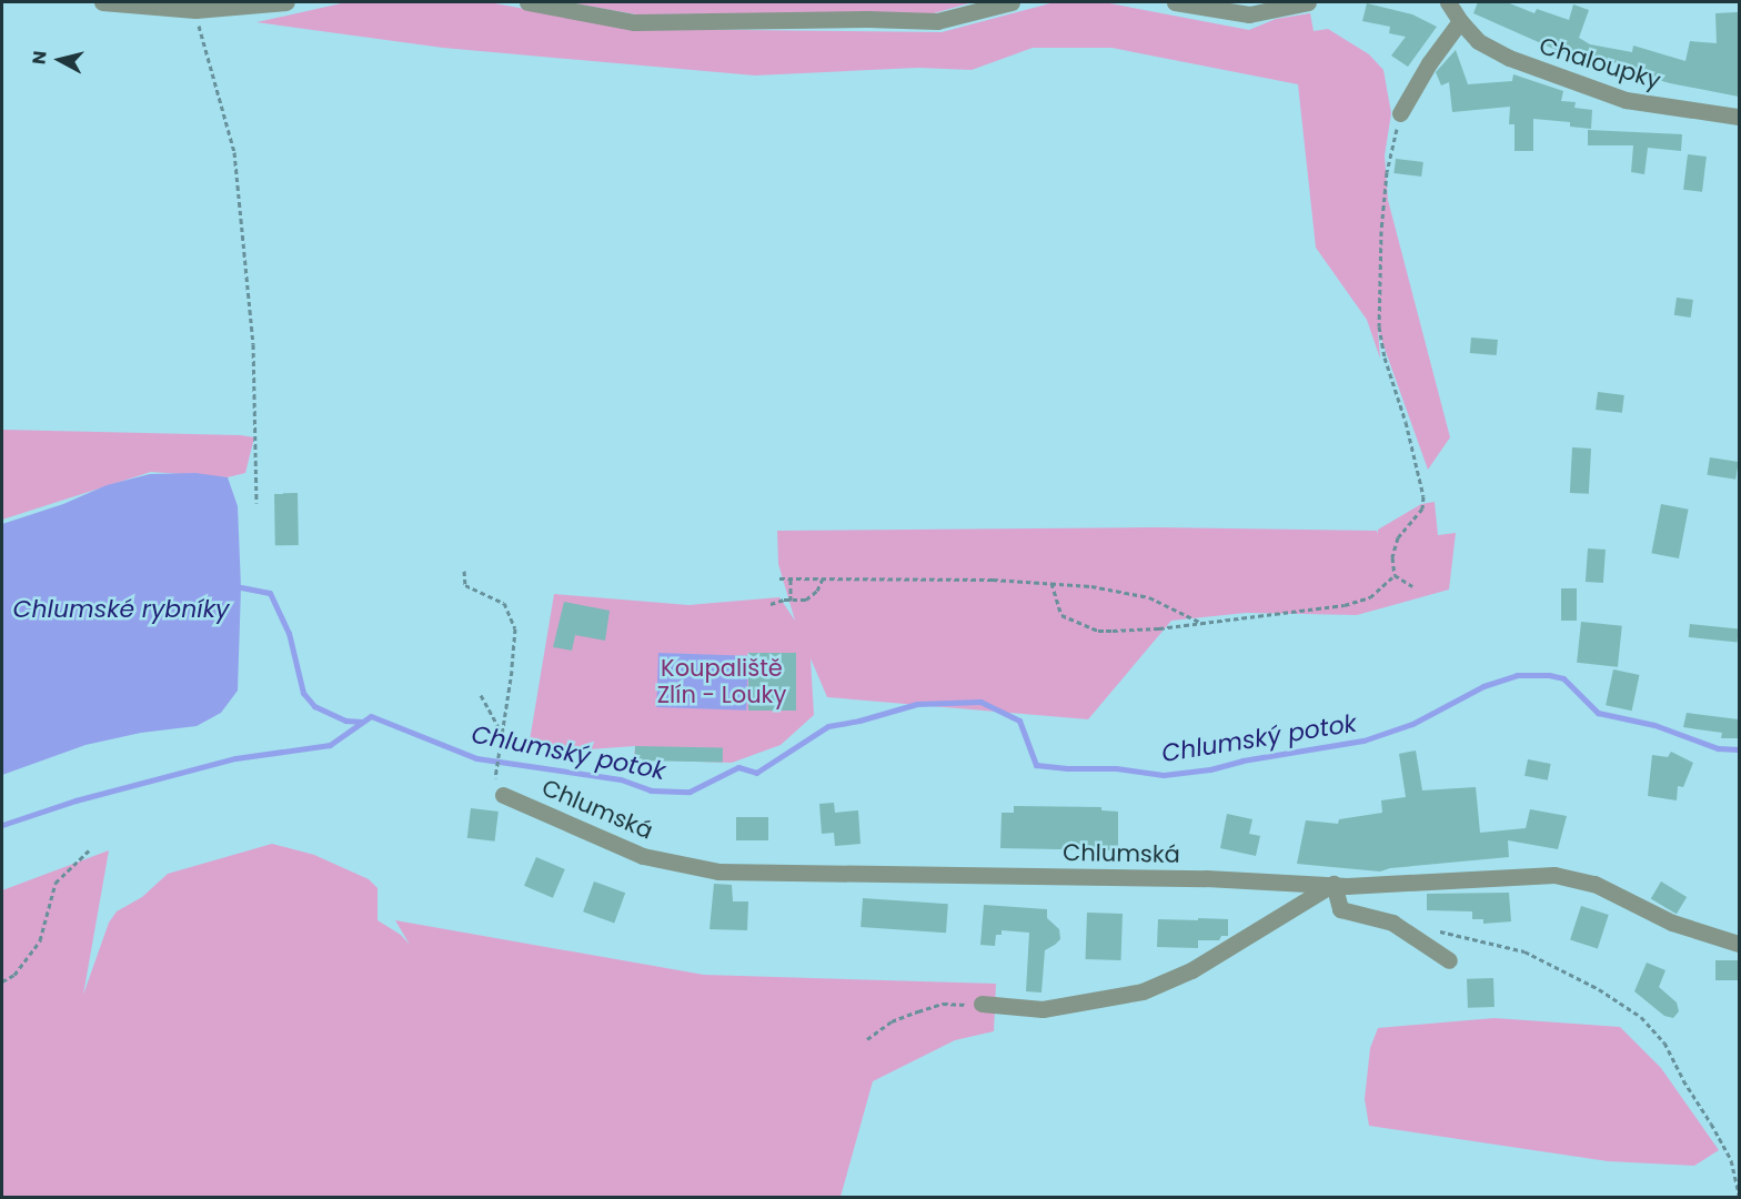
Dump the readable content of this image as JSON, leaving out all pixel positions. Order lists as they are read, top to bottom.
{
  "streets": {
    "street": ["Chaloupky", "Chlumská"]
  },
  "water": ["Chlumské rybníky", "Chlumský potok"],
  "parks": ["Koupaliště Zlín - Louky"],
  "north": "left"
}
